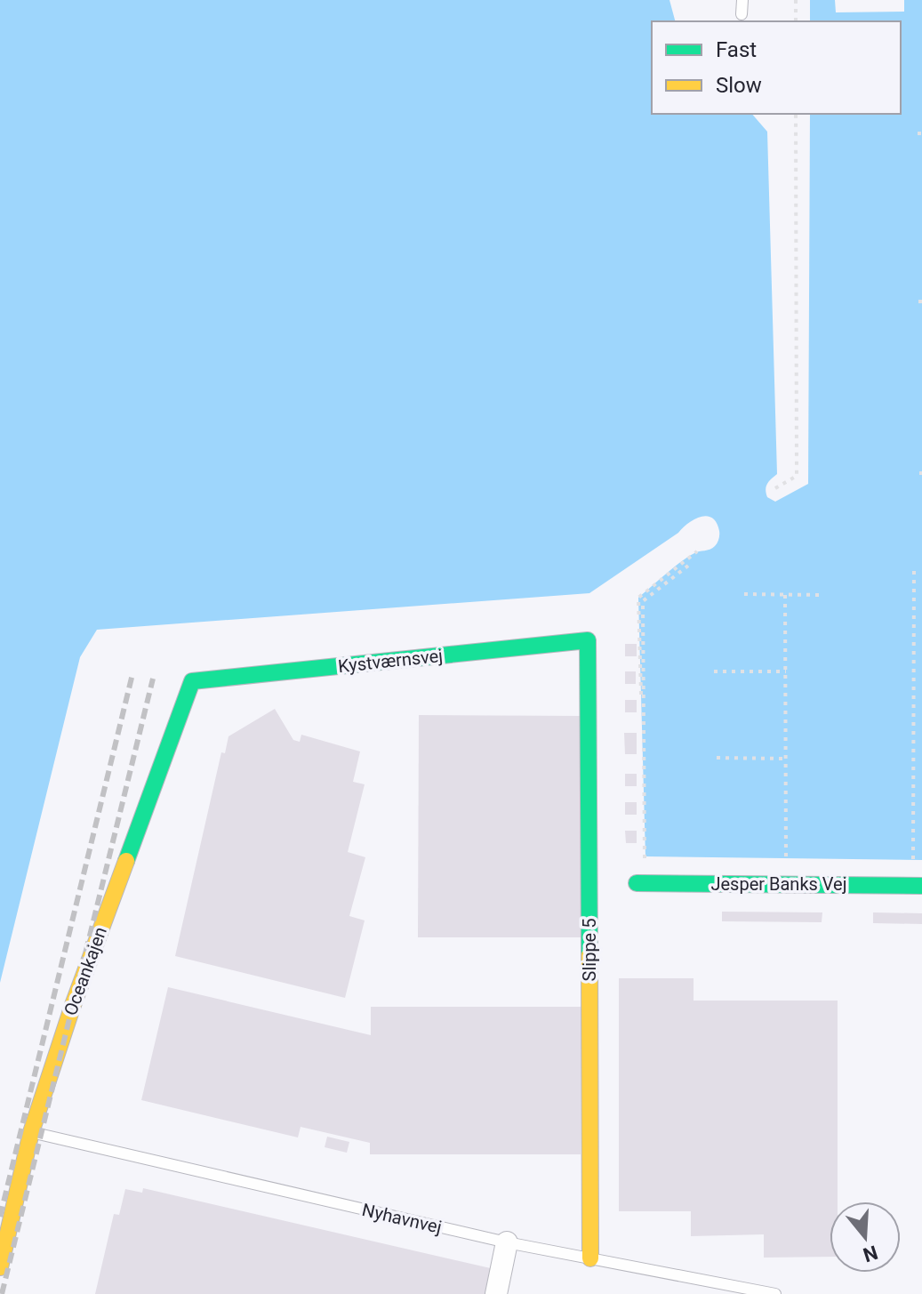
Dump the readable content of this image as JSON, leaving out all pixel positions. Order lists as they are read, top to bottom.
{
  "streets": {
    "street": [
      "Kystværnsvej",
      "Jesper Banks Vej",
      "Slippe 5",
      "Oceankajen"
    ],
    "lane": ["Nyhavnvej"]
  },
  "crossings": [
    ["Kystværnsvej", "Slippe 5"],
    ["Kystværnsvej", "Oceankajen"],
    ["Slippe 5", "Nyhavnvej"],
    ["Oceankajen", "Nyhavnvej"]
  ],
  "legend": ["Fast", "Slow"],
  "north": "bottom"
}
